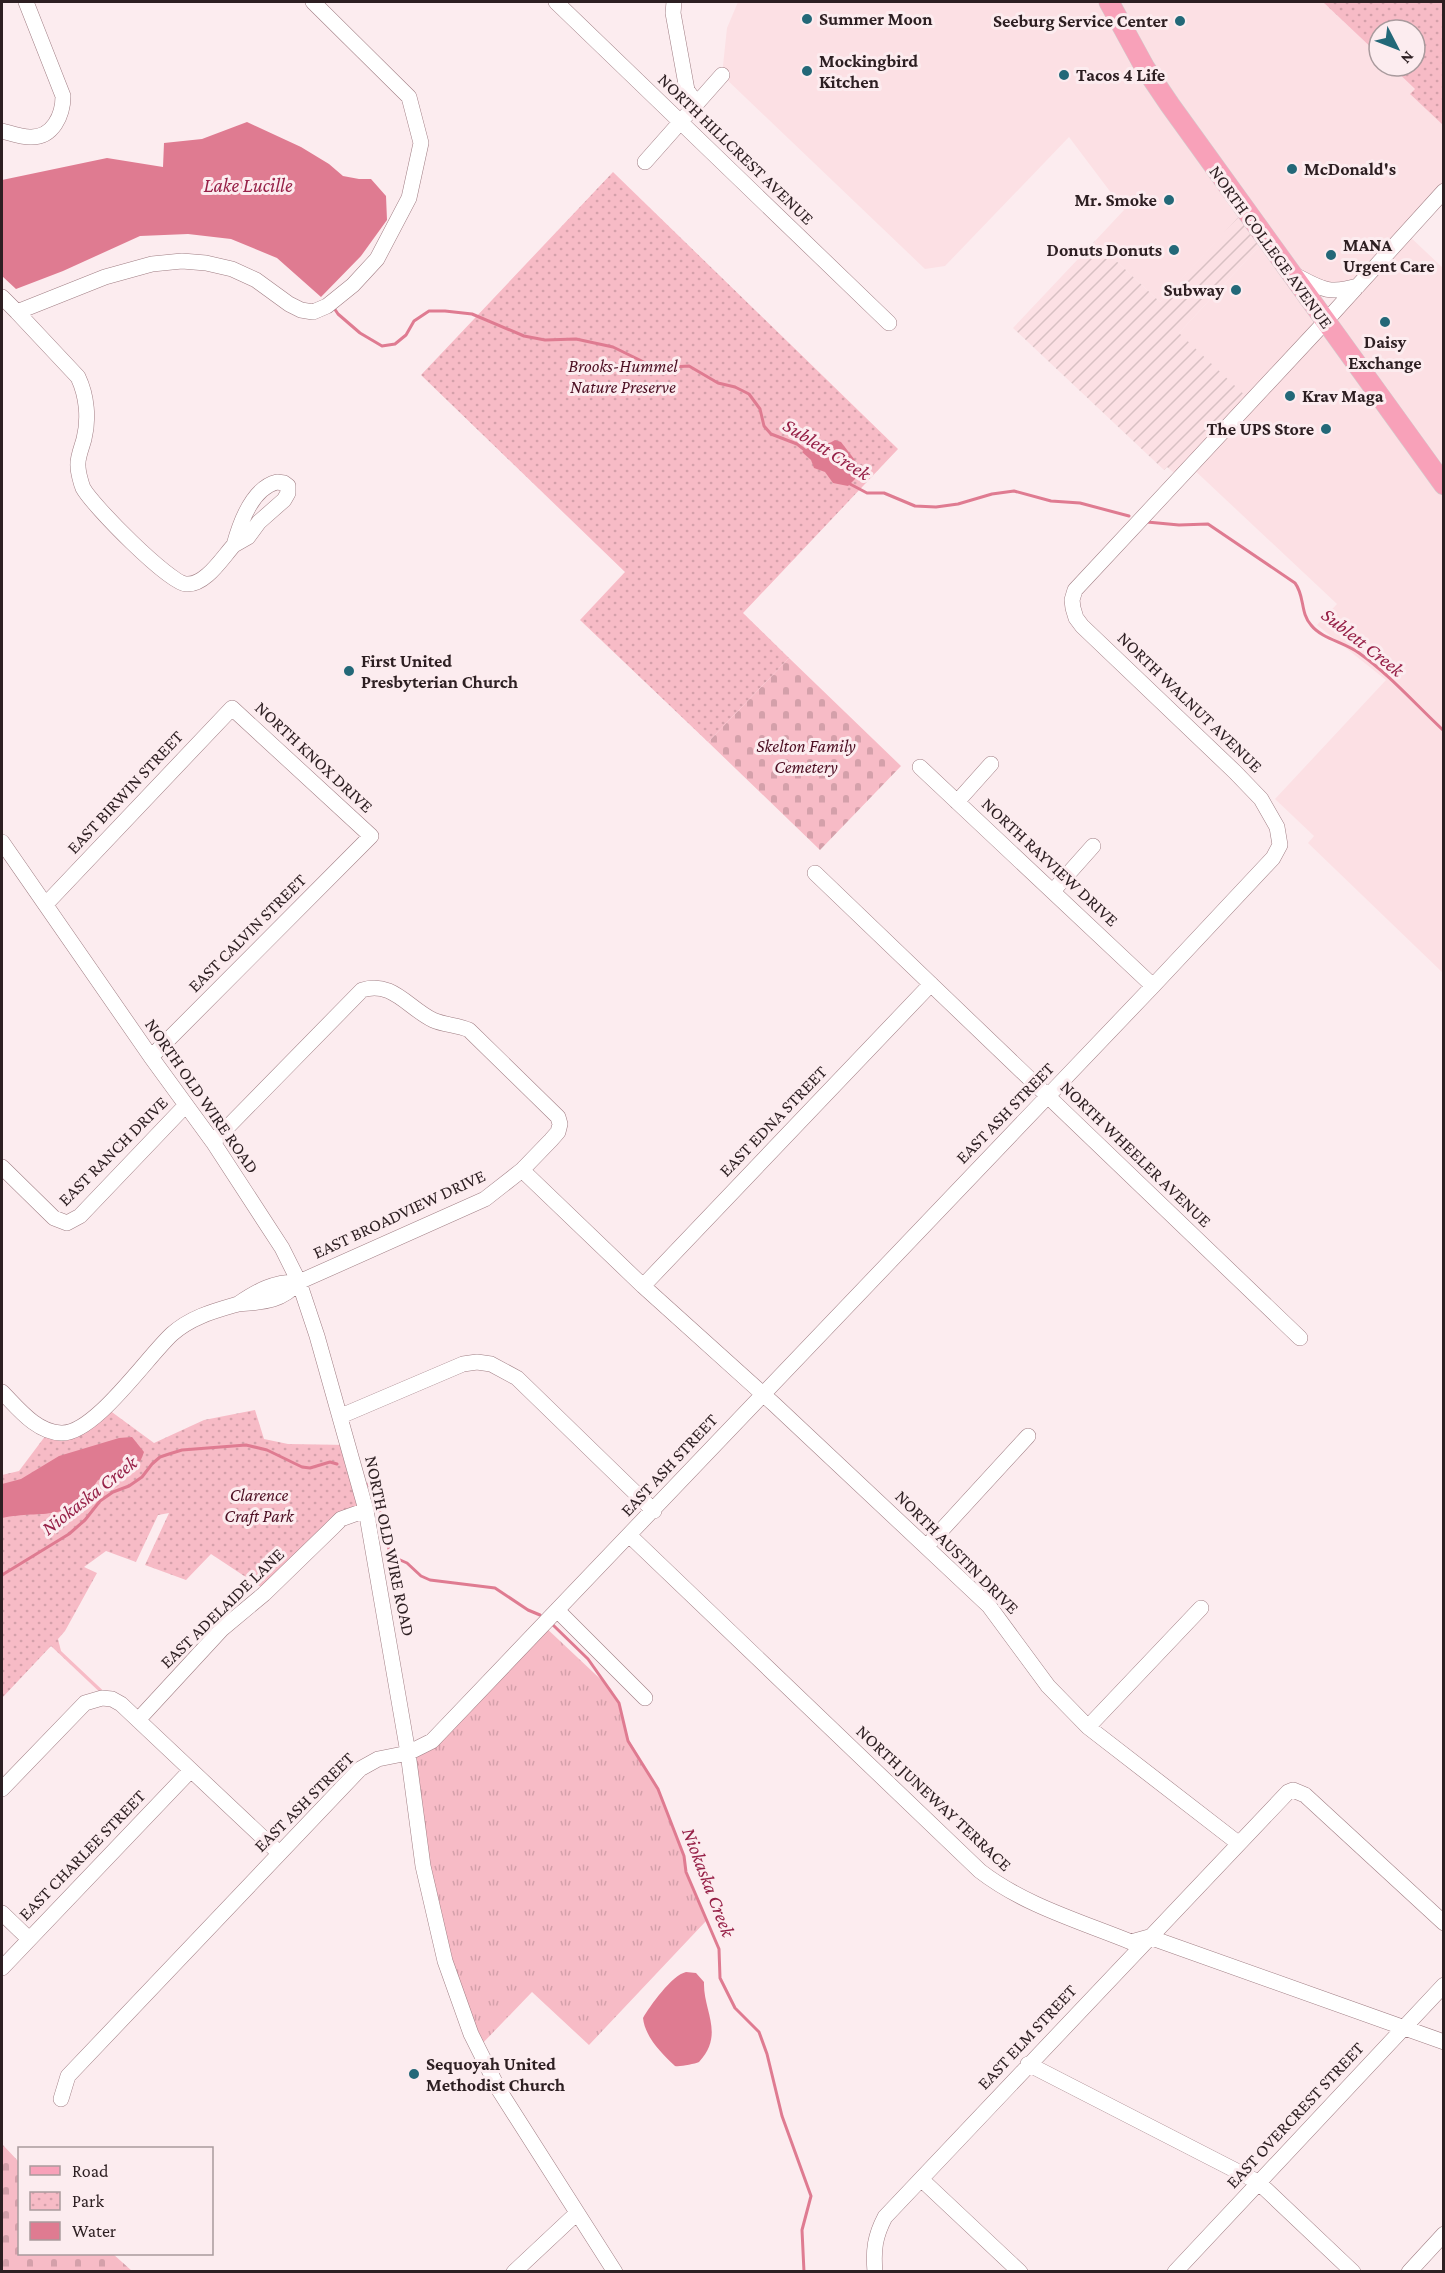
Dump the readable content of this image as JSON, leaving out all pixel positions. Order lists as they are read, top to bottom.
{
  "streets": {
    "main road": ["NORTH COLLEGE AVENUE"],
    "street": [
      "NORTH HILLCREST AVENUE",
      "NORTH WALNUT AVENUE",
      "NORTH KNOX DRIVE",
      "EAST BIRWIN STREET",
      "NORTH RAYVIEW DRIVE",
      "EAST CALVIN STREET",
      "NORTH OLD WIRE ROAD",
      "EAST ASH STREET",
      "EAST EDNA STREET",
      "EAST RANCH DRIVE",
      "NORTH WHEELER AVENUE",
      "EAST BROADVIEW DRIVE",
      "NORTH AUSTIN DRIVE",
      "EAST ADELAIDE LANE",
      "NORTH JUNEWAY TERRACE",
      "EAST CHARLEE STREET",
      "EAST ELM STREET",
      "EAST OVERCREST STREET"
    ]
  },
  "crossings": [
    ["NORTH COLLEGE AVENUE", "NORTH WALNUT AVENUE"],
    ["NORTH WALNUT AVENUE", "EAST ASH STREET"],
    ["NORTH KNOX DRIVE", "EAST BIRWIN STREET"],
    ["NORTH KNOX DRIVE", "EAST CALVIN STREET"],
    ["EAST BIRWIN STREET", "NORTH OLD WIRE ROAD"],
    ["NORTH RAYVIEW DRIVE", "EAST ASH STREET"],
    ["EAST CALVIN STREET", "NORTH OLD WIRE ROAD"],
    ["NORTH OLD WIRE ROAD", "EAST ASH STREET"],
    ["NORTH OLD WIRE ROAD", "EAST RANCH DRIVE"],
    ["NORTH OLD WIRE ROAD", "EAST BROADVIEW DRIVE"],
    ["NORTH OLD WIRE ROAD", "EAST ADELAIDE LANE"],
    ["EAST ASH STREET", "NORTH WHEELER AVENUE"],
    ["EAST ASH STREET", "NORTH AUSTIN DRIVE"],
    ["EAST ASH STREET", "NORTH JUNEWAY TERRACE"],
    ["EAST EDNA STREET", "NORTH WHEELER AVENUE"],
    ["EAST EDNA STREET", "NORTH AUSTIN DRIVE"],
    ["EAST BROADVIEW DRIVE", "NORTH AUSTIN DRIVE"],
    ["NORTH AUSTIN DRIVE", "EAST ELM STREET"],
    ["NORTH JUNEWAY TERRACE", "EAST ELM STREET"],
    ["NORTH JUNEWAY TERRACE", "EAST OVERCREST STREET"]
  ],
  "water": ["Lake Lucille", "Sublett Creek", "Niokaska Creek"],
  "parks": ["Brooks-Hummel Nature Preserve", "Skelton Family Cemetery", "Clarence Craft Park"],
  "places": [
    "Summer Moon",
    "Seeburg Service Center",
    "Mockingbird Kitchen",
    "Tacos 4 Life",
    "McDonald's",
    "Mr. Smoke",
    "Donuts Donuts",
    "MANA Urgent Care",
    "Subway",
    "Daisy Exchange",
    "Krav Maga",
    "The UPS Store",
    "First United Presbyterian Church",
    "Sequoyah United Methodist Church"
  ],
  "legend": ["Road", "Park", "Water"],
  "north": "bottom right"
}
